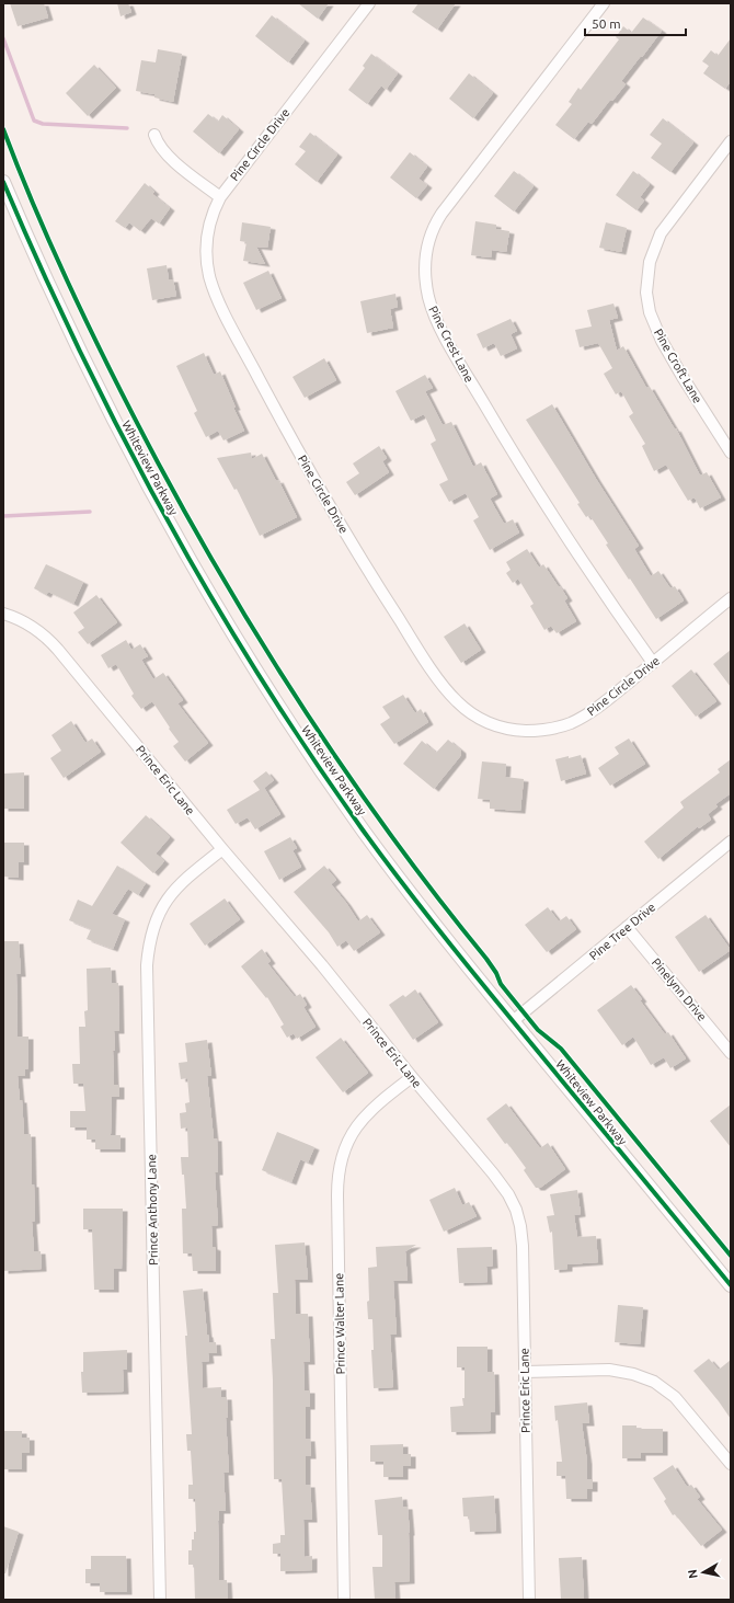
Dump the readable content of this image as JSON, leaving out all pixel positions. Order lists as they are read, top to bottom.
{
  "streets": {
    "street": [
      "Pine Circle Drive",
      "Pine Crest Lane",
      "Pine Croft Lane",
      "Whiteview Parkway",
      "Prince Eric Lane",
      "Pine Tree Drive",
      "Pinelynn Drive",
      "Prince Anthony Lane",
      "Prince Walter Lane"
    ]
  },
  "crossings": [
    ["Pine Circle Drive", "Pine Crest Lane"],
    ["Whiteview Parkway", "Pine Tree Drive"],
    ["Prince Eric Lane", "Prince Anthony Lane"],
    ["Prince Eric Lane", "Prince Walter Lane"],
    ["Pine Tree Drive", "Pinelynn Drive"]
  ],
  "scale_bar": "50 m",
  "north": "left"
}
